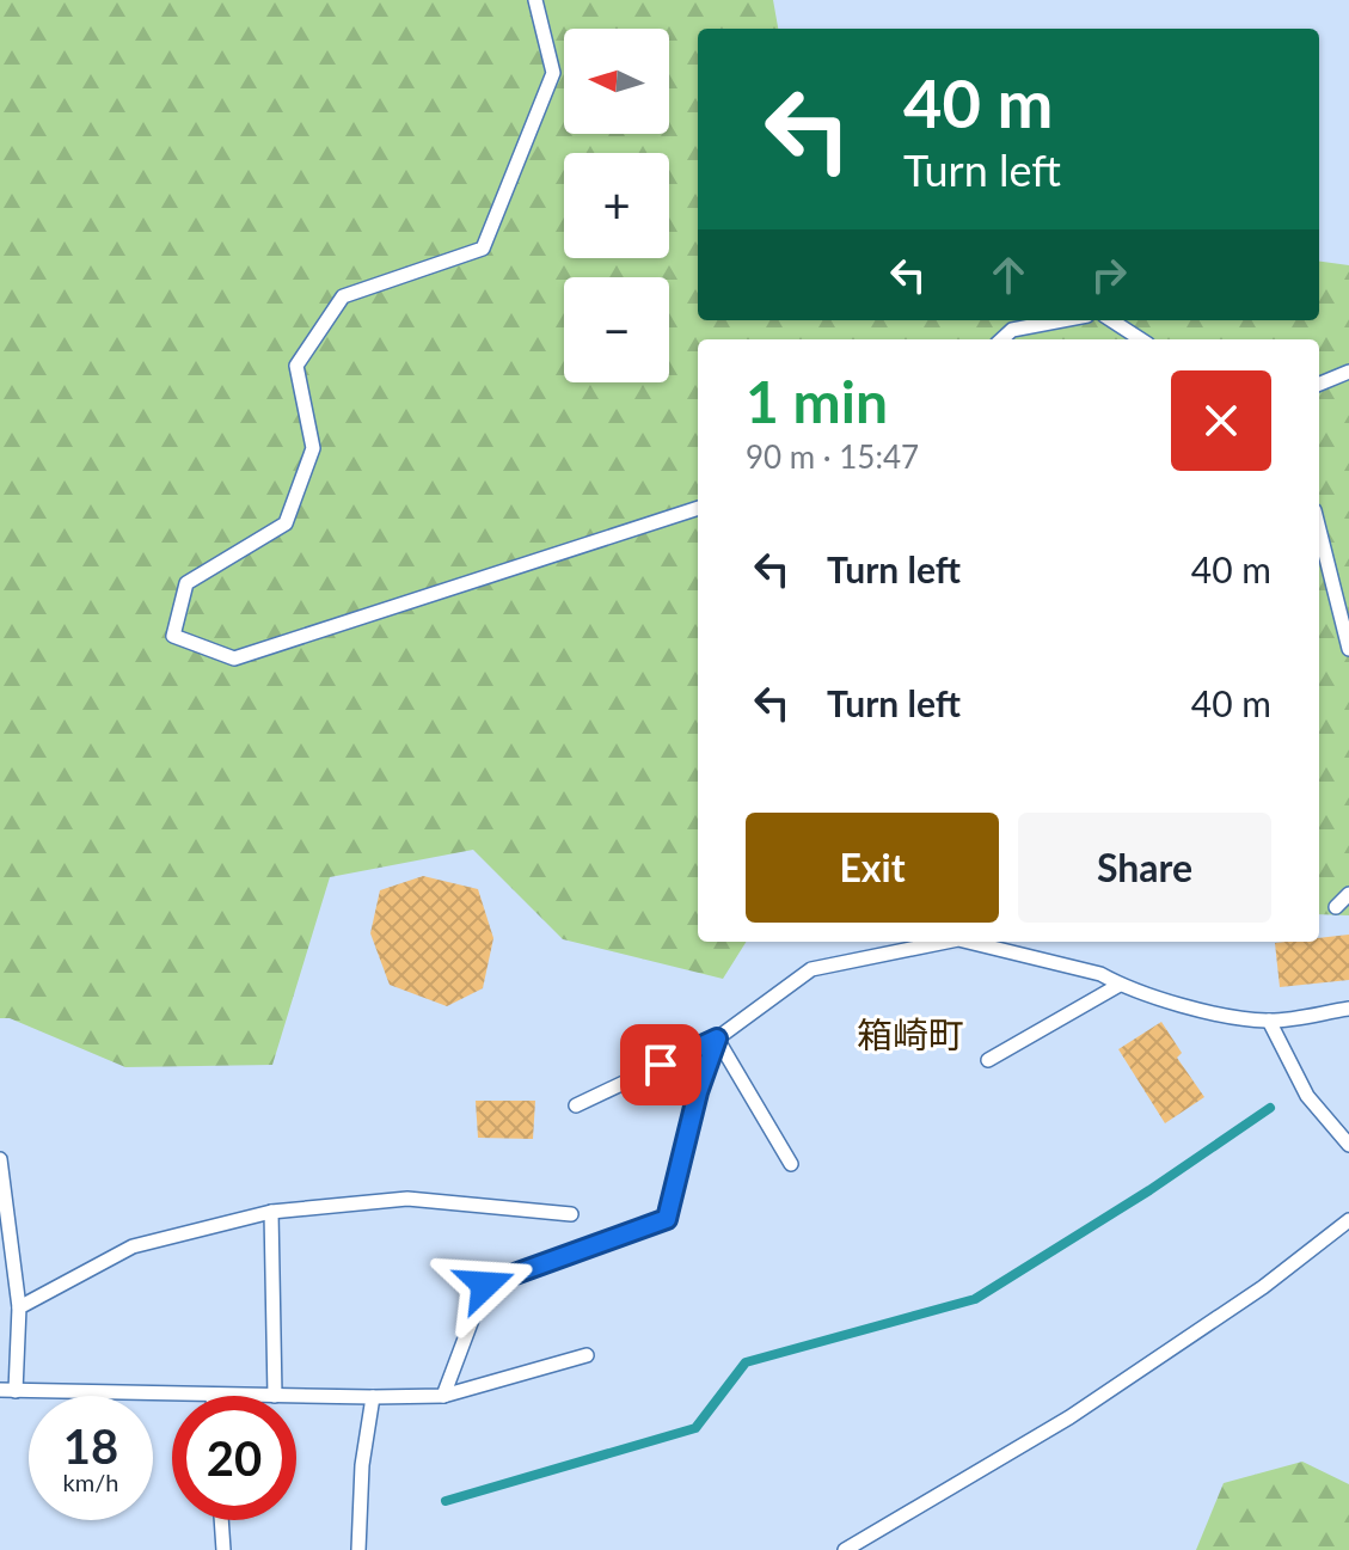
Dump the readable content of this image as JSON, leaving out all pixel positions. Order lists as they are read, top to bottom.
{
  "districts": ["箱崎町"],
  "north": "left",
  "page": {
    "map_buttons": ["+", "−"],
    "turn": ["40 m", "Turn left"],
    "heading": ["1 min", "90 m · 15:47"],
    "list": [
      {
        "name": "Turn left",
        "value": "40 m"
      },
      {
        "name": "Turn left",
        "value": "40 m"
      }
    ],
    "buttons": ["Exit", "Share"],
    "speed": "18 km/h",
    "limit": "20"
  }
}
